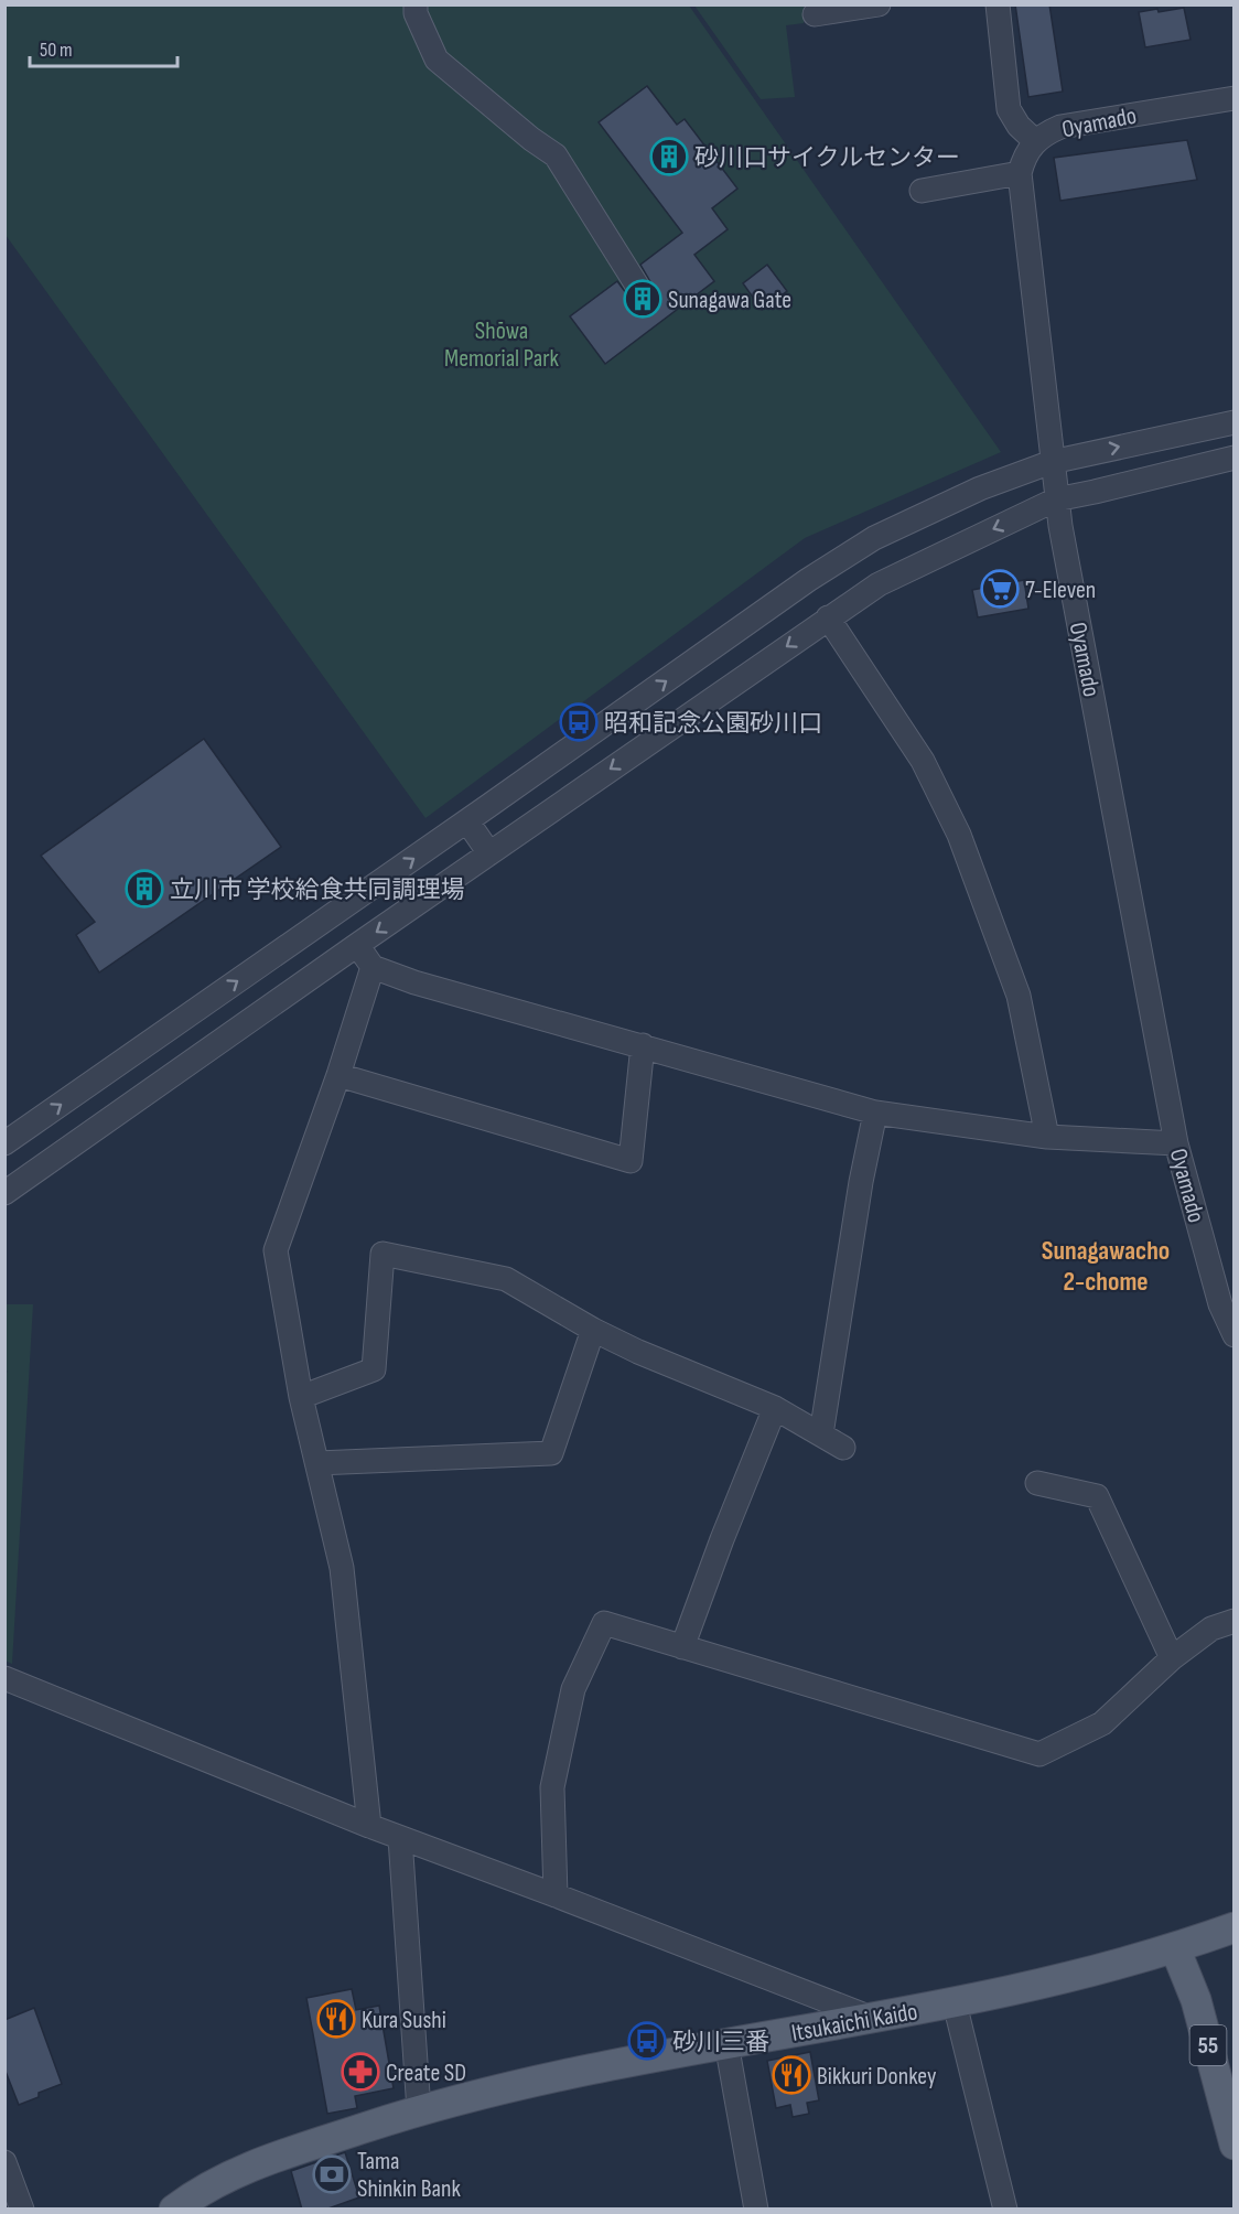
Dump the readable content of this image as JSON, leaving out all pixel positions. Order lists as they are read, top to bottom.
{
  "streets": {
    "main road": ["Itsukaichi Kaido", "55"],
    "street": ["Oyamado"]
  },
  "crossings": [
    ["Itsukaichi Kaido", "55"]
  ],
  "districts": ["Sunagawacho 2-chome"],
  "parks": ["Shōwa Memorial Park"],
  "places": {
    "building": ["砂川口サイクルセンター", "Sunagawa Gate", "立川市 学校給食共同調理場"],
    "supermarket": ["7-Eleven"],
    "bus stop": ["昭和記念公園砂川口", "砂川三番"],
    "restaurant": ["Kura Sushi", "Bikkuri Donkey"],
    "pharmacy": ["Create SD"],
    "bank": ["Tama Shinkin Bank"]
  },
  "scale_bar": "50 m"
}
